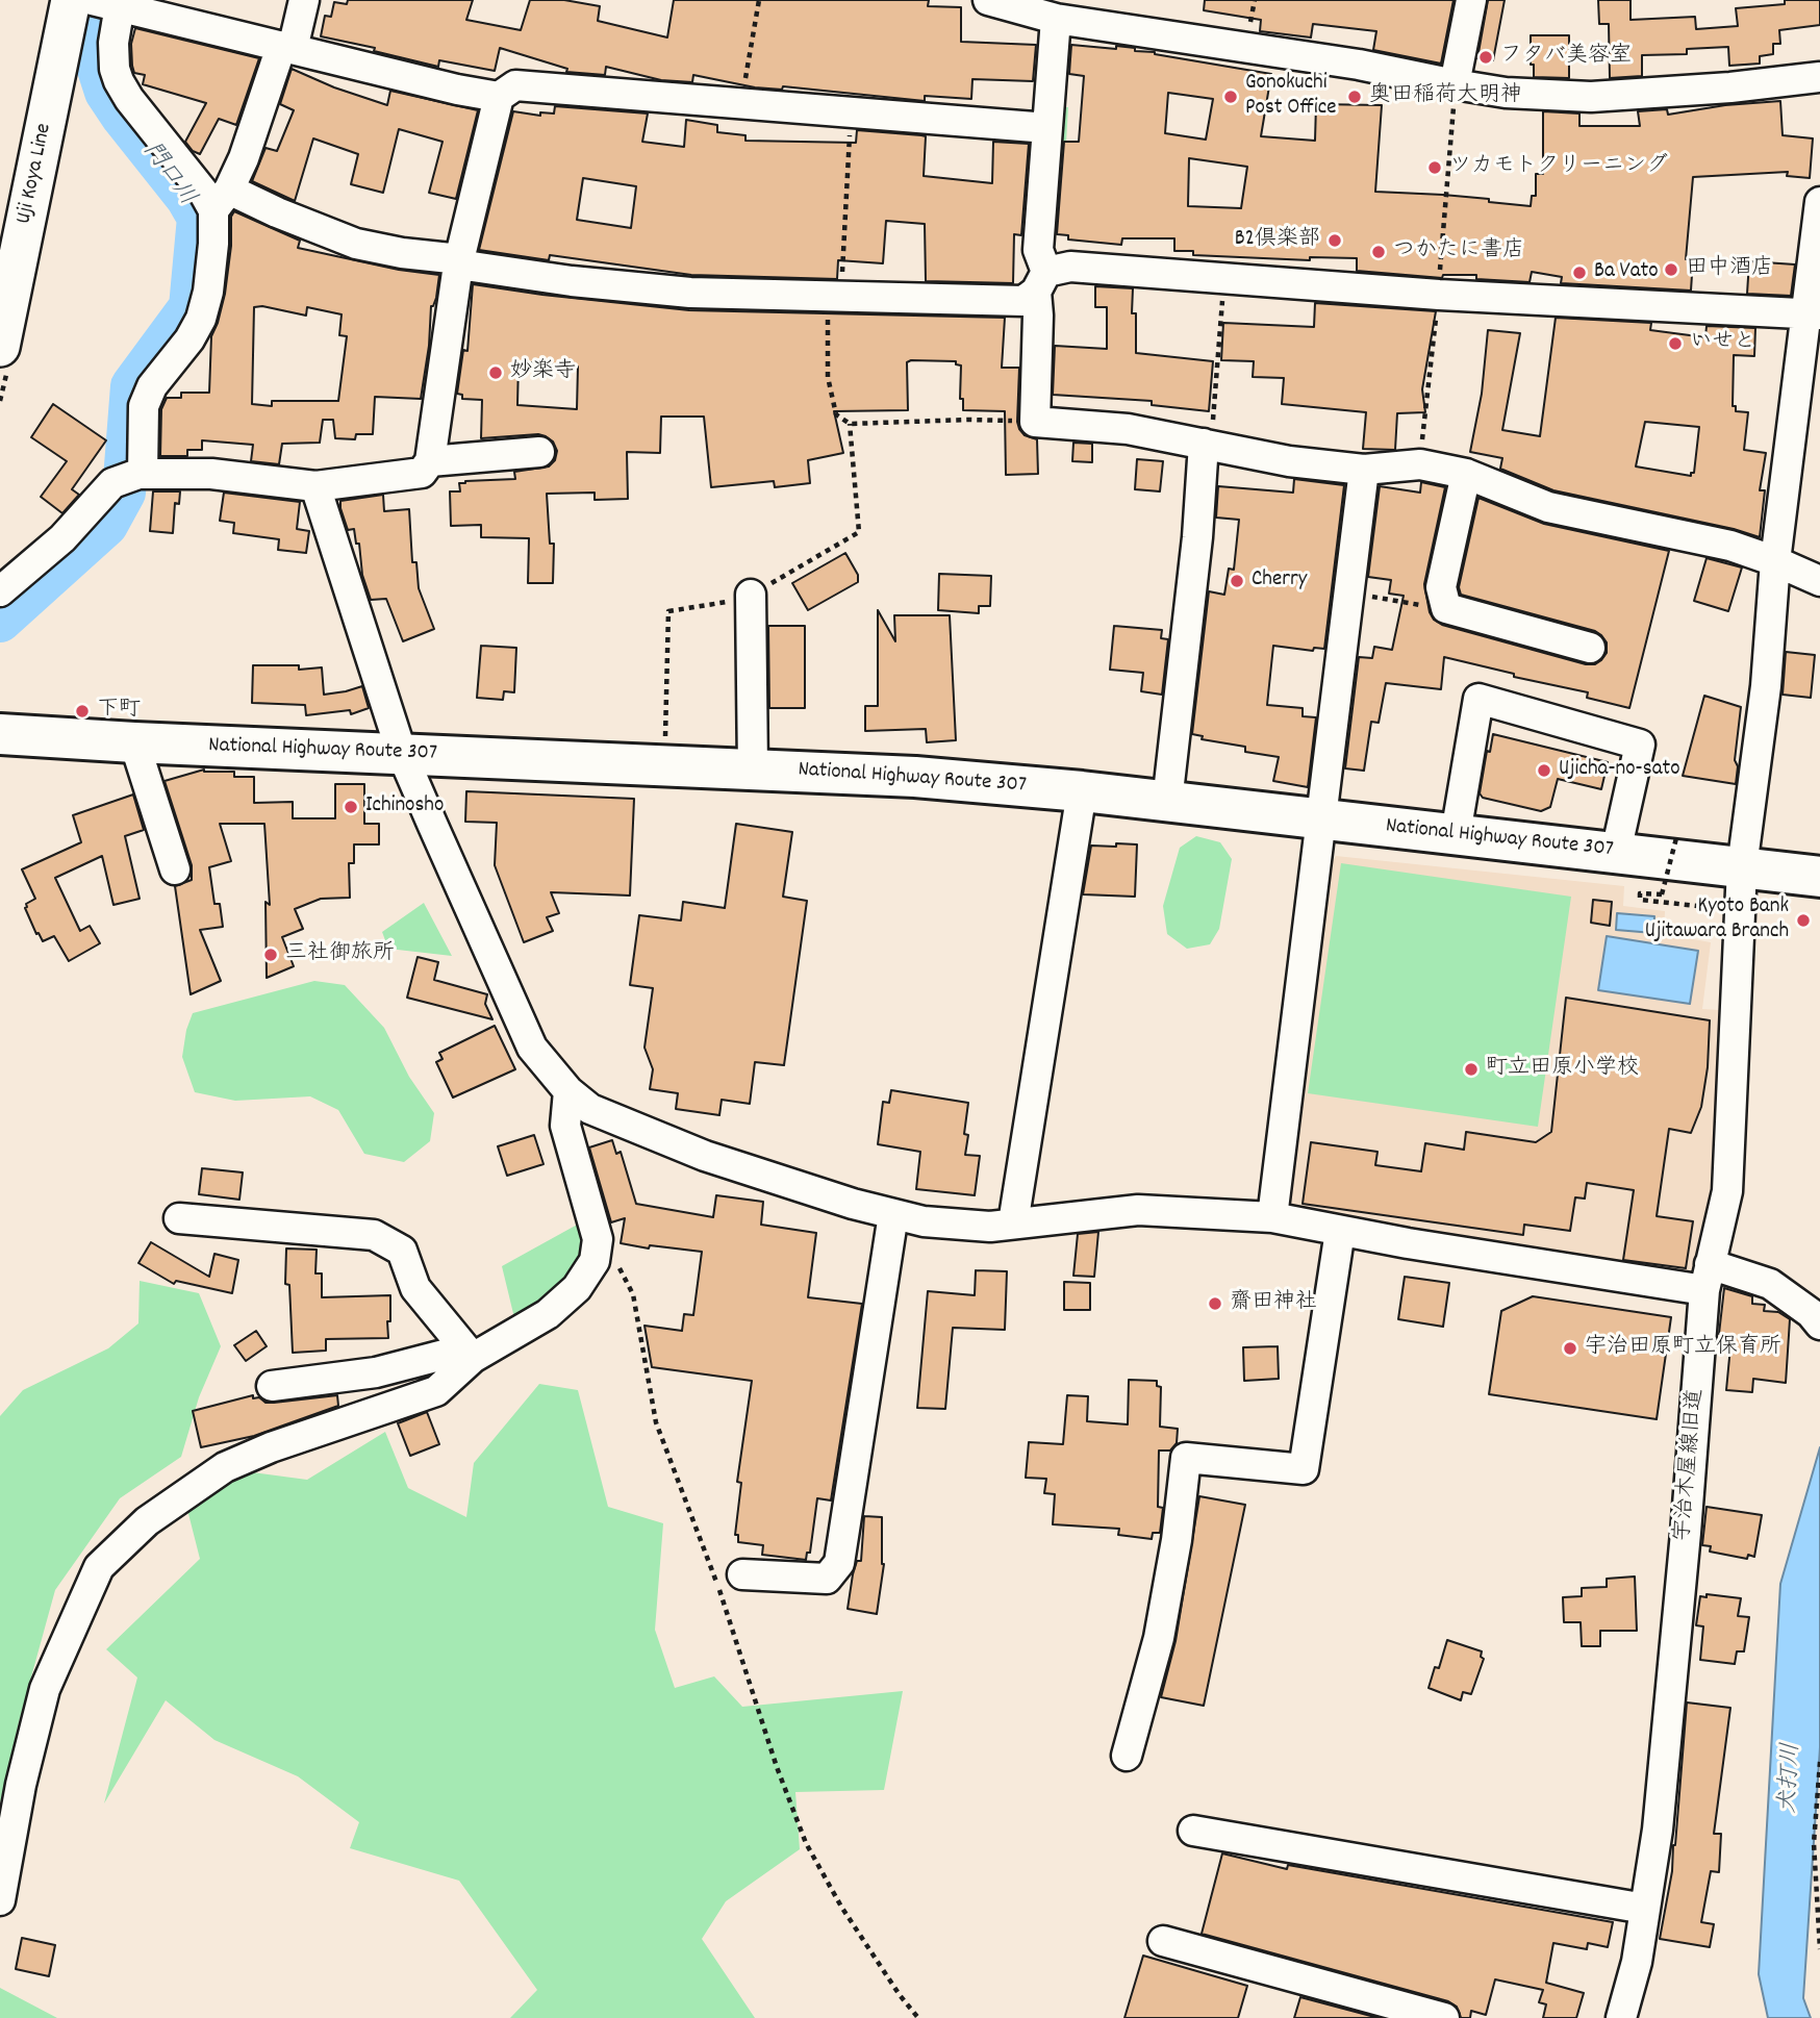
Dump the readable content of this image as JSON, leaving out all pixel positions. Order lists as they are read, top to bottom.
{
  "streets": {
    "highway": ["National Highway Route 307"],
    "main road": ["Uji Koya Line"],
    "street": ["宇治木屋線旧道"]
  },
  "crossings": [
    ["National Highway Route 307", "宇治木屋線旧道"]
  ],
  "water": ["門口川", "犬打川"],
  "places": [
    "フタバ美容室",
    "Gonokuchi Post Office",
    "奥田稲荷大明神",
    "ツカモトクリーニング",
    "B2倶楽部",
    "つかたに書店",
    "田中酒店",
    "Ba Vato",
    "いせと",
    "妙楽寺",
    "Cherry",
    "下町",
    "Ujicha-no-sato",
    "Ichinosho",
    "Kyoto Bank Ujitawara Branch",
    "三社御旅所",
    "町立田原小学校",
    "齋田神社",
    "宇治田原町立保育所"
  ]
}
